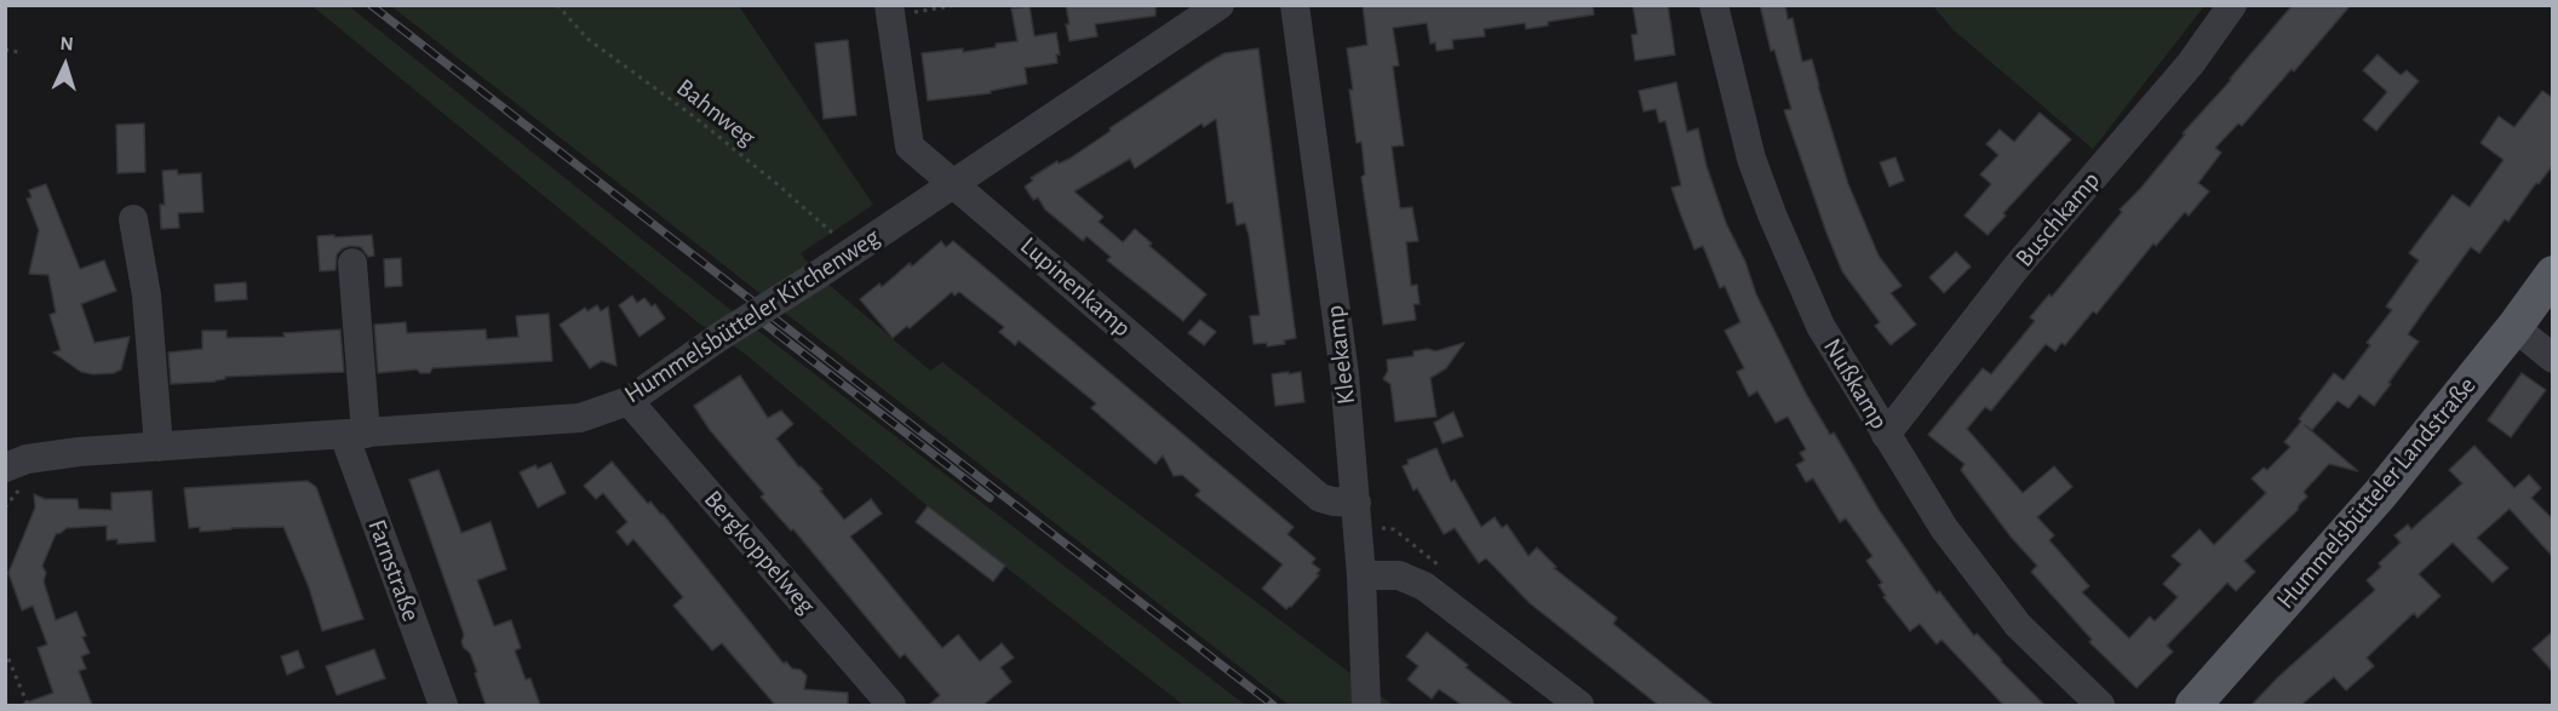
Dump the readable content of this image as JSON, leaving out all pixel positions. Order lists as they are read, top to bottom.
{
  "streets": {
    "main road": ["Hummelsbütteler Landstraße"],
    "street": [
      "Buschkamp",
      "Lupinenkamp",
      "Hummelsbütteler Kirchenweg",
      "Kleekamp",
      "Nußkamp",
      "Bergkoppelweg",
      "Farnstraße"
    ],
    "path": ["Bahnweg"]
  },
  "crossings": [
    ["Bahnweg", "Hummelsbütteler Kirchenweg"],
    ["Buschkamp", "Nußkamp"],
    ["Lupinenkamp", "Hummelsbütteler Kirchenweg"],
    ["Lupinenkamp", "Kleekamp"],
    ["Hummelsbütteler Kirchenweg", "Bergkoppelweg"],
    ["Hummelsbütteler Kirchenweg", "Farnstraße"]
  ],
  "north": "top"
}
